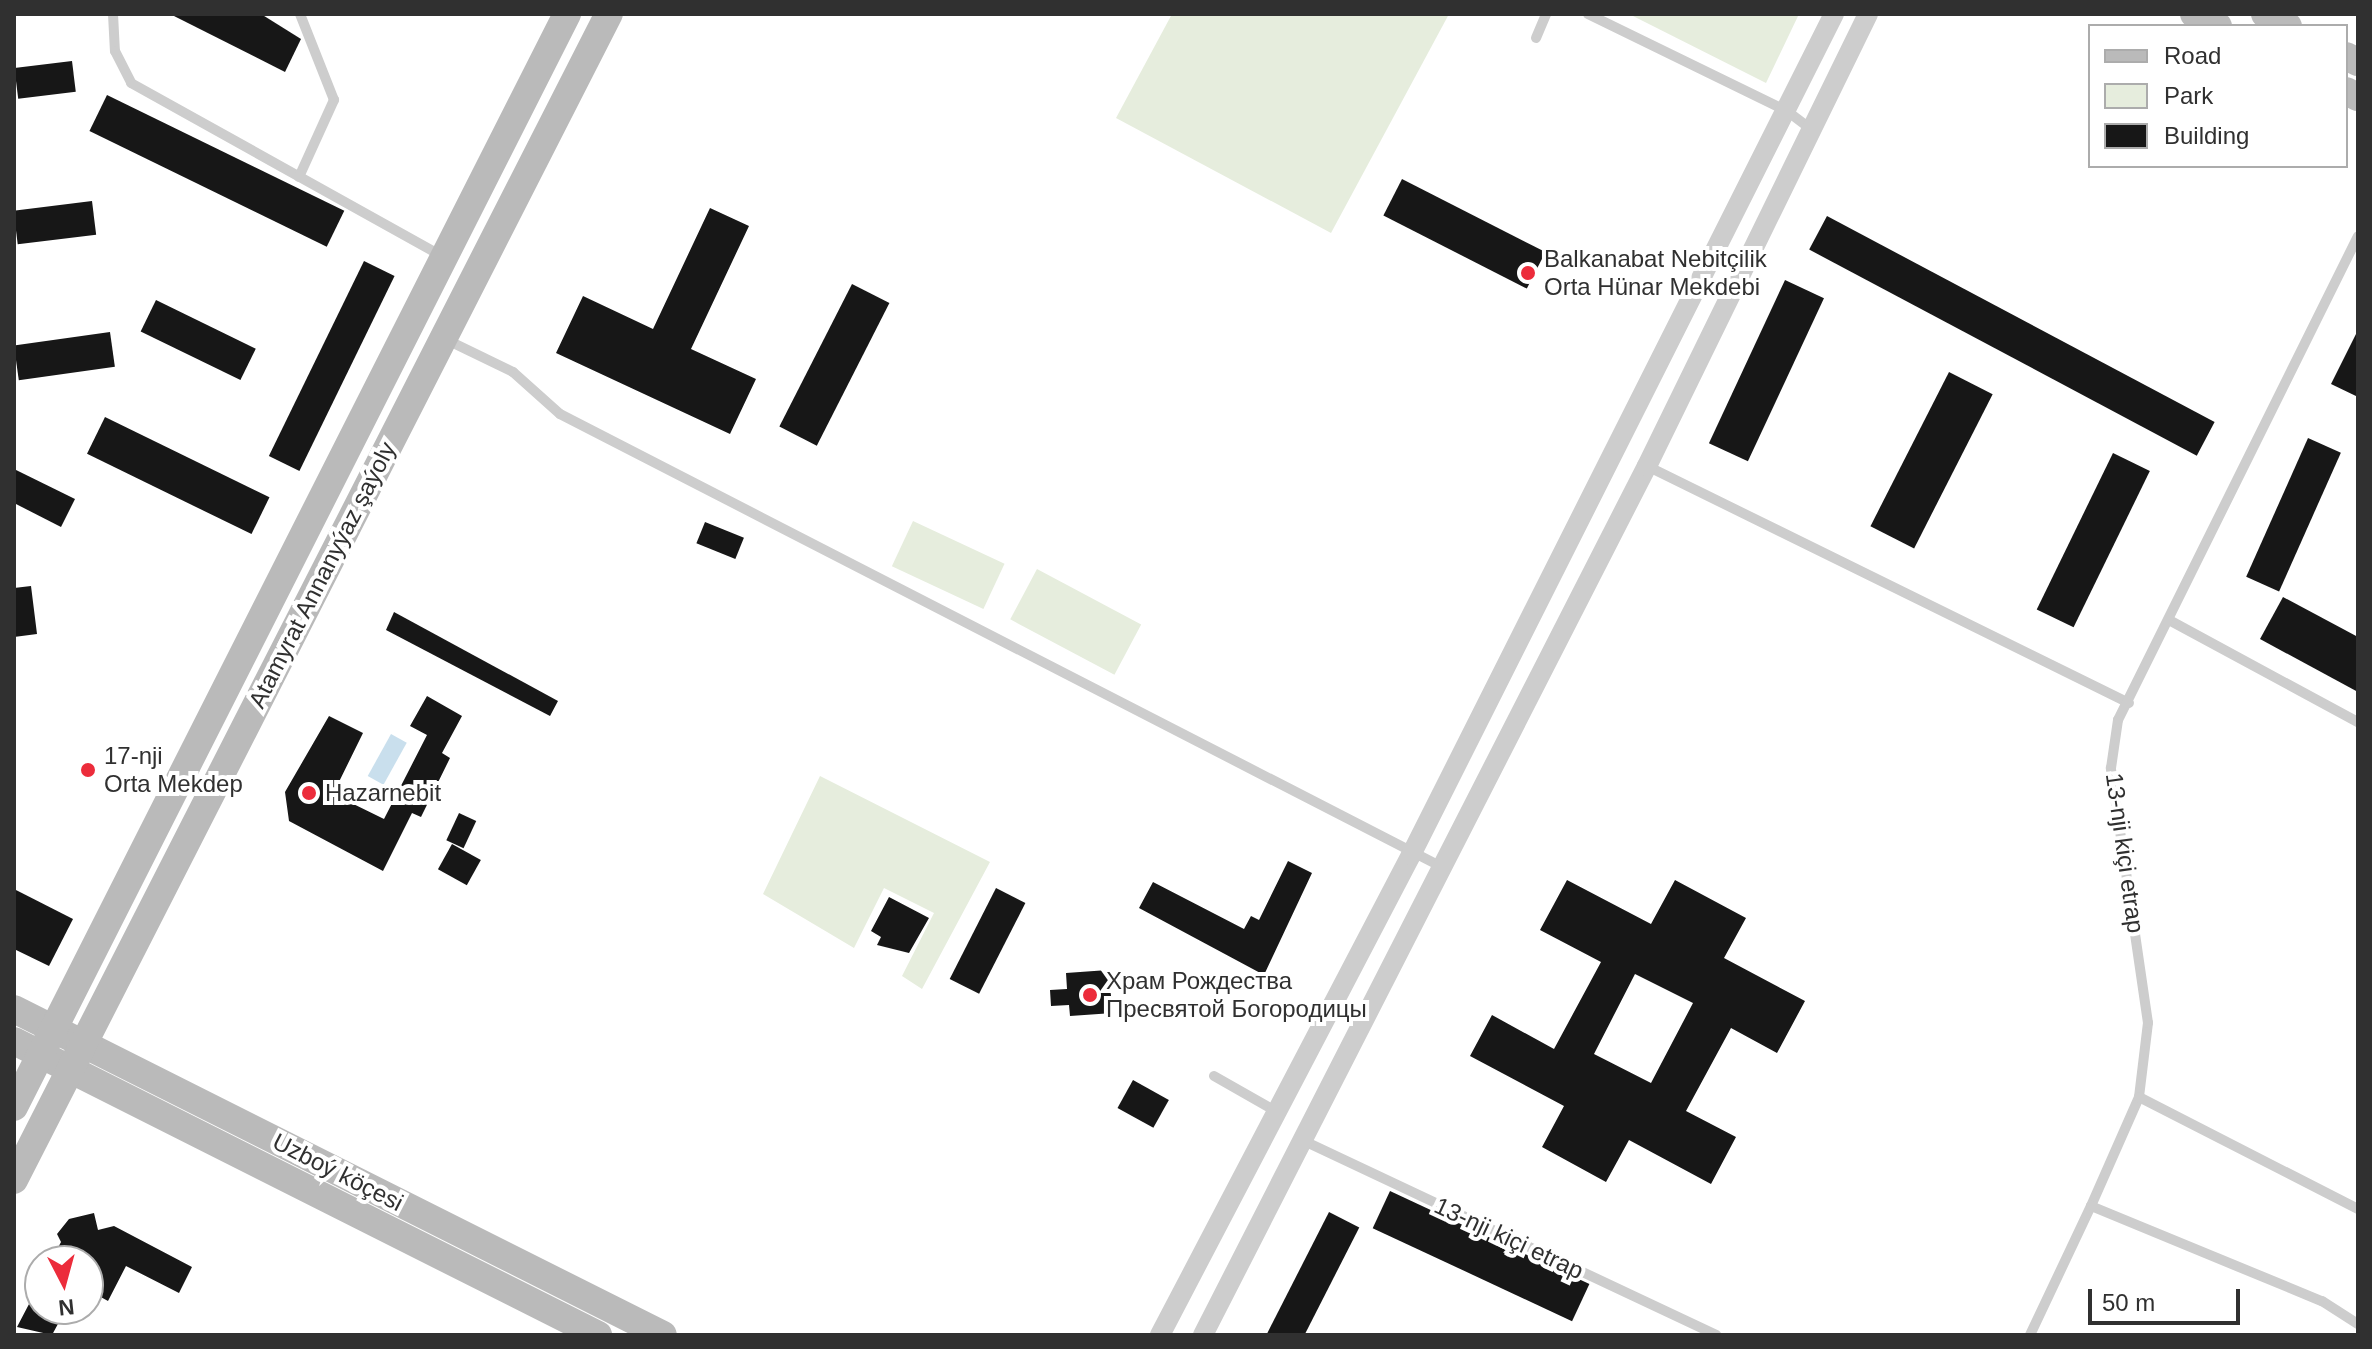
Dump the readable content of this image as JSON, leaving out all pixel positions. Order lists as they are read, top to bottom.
{
  "streets": {
    "street": ["Atamyrat Annanyýaz şaýoly", "Uzboý köçesi"],
    "lane": ["13-nji kiçi etrap"]
  },
  "crossings": [
    ["Atamyrat Annanyýaz şaýoly", "Uzboý köçesi"]
  ],
  "places": [
    "Balkanabat Nebitçilik Orta Hünar Mekdebi",
    "17-nji Orta Mekdep",
    "Hazarnebit",
    "Храм Рождества Пресвятой Богородицы"
  ],
  "legend": ["Road", "Park", "Building"],
  "scale_bar": "50 m",
  "north": "bottom"
}
